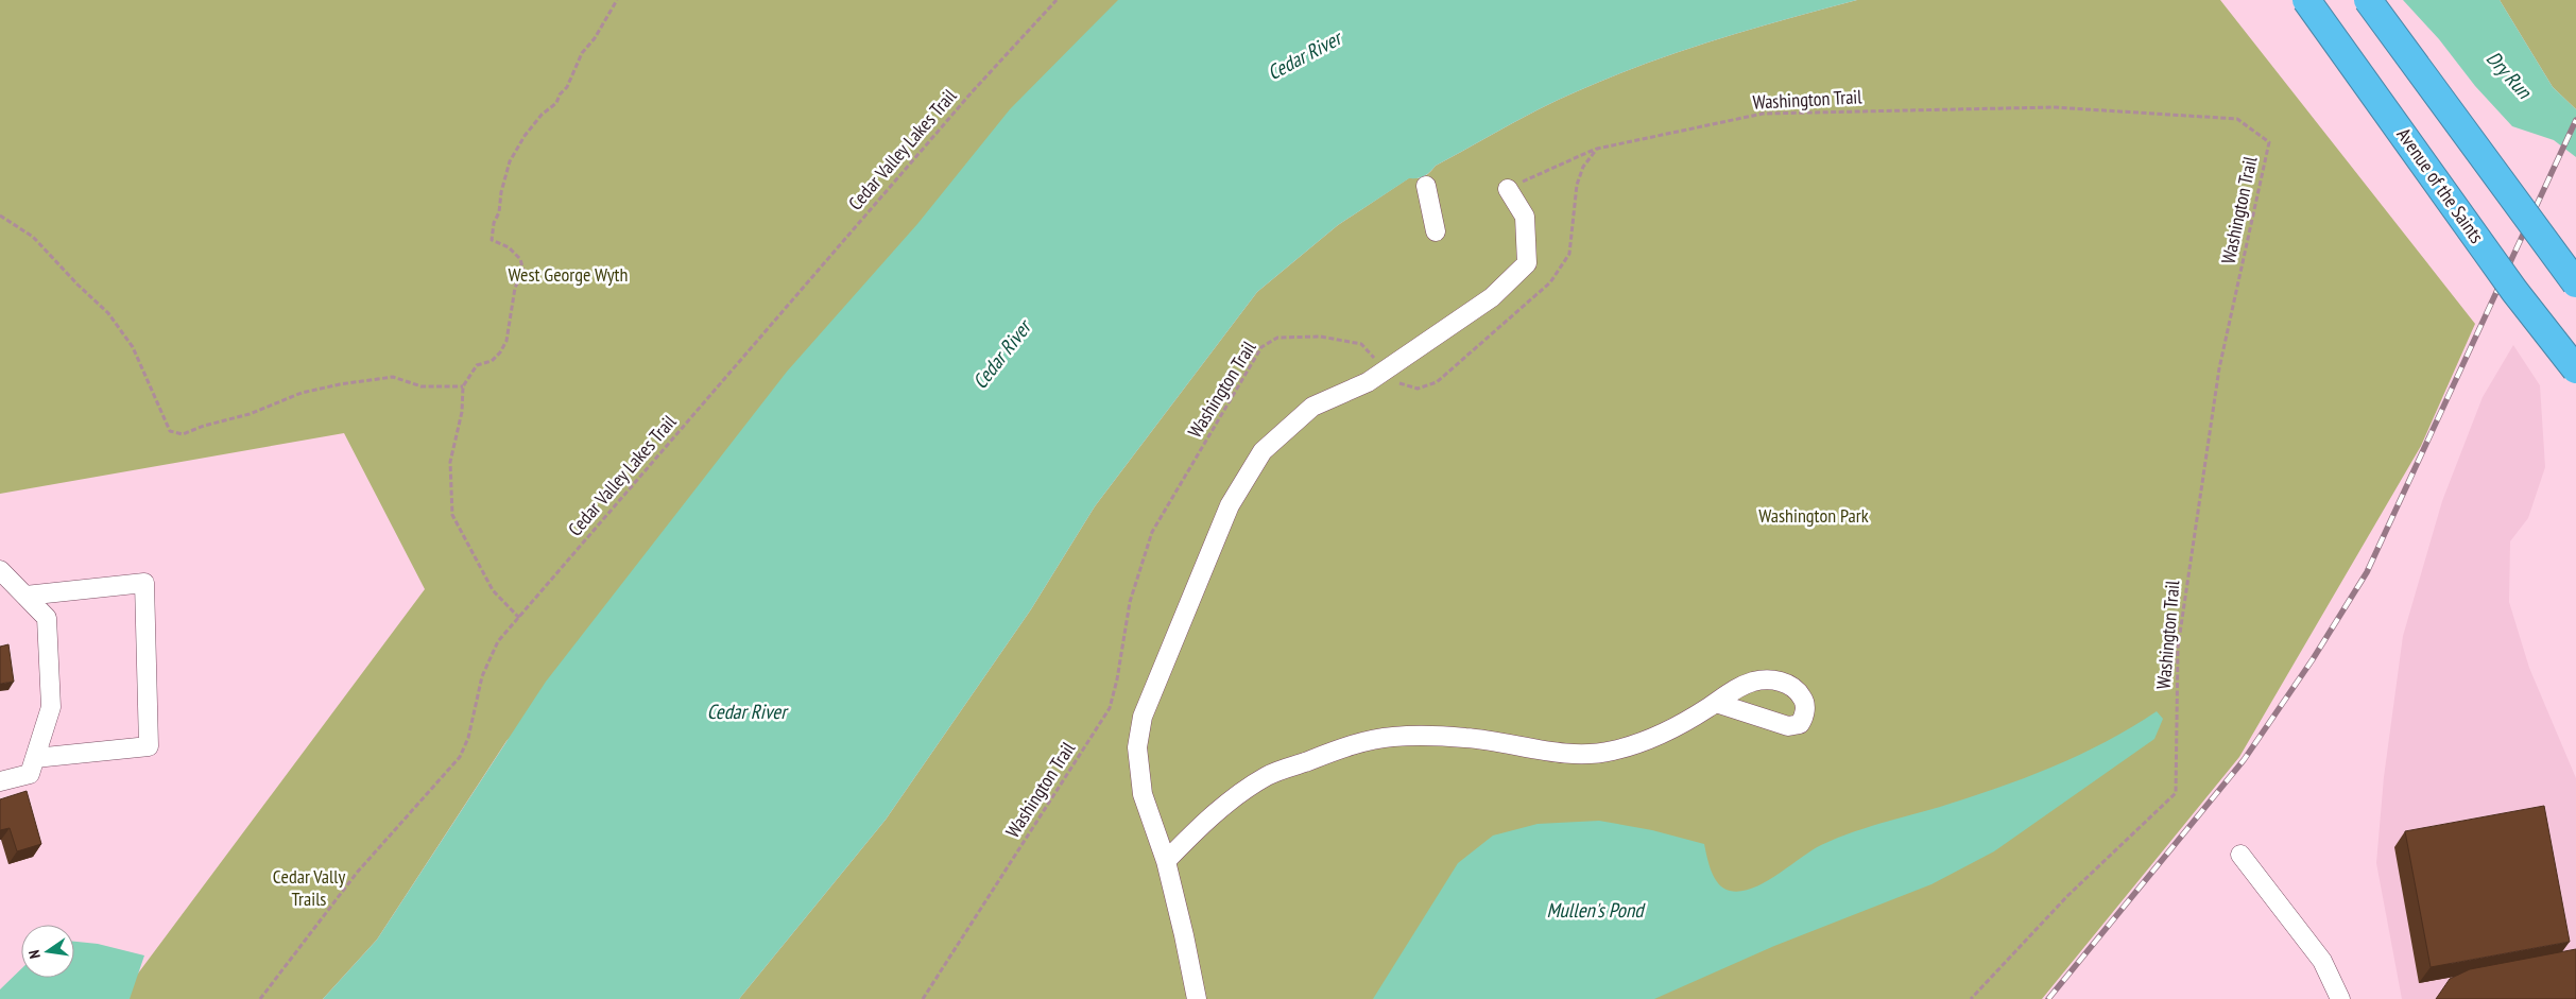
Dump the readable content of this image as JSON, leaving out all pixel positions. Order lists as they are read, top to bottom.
{
  "streets": {
    "highway": ["Avenue of the Saints"],
    "path": ["Washington Trail", "Cedar Valley Lakes Trail"]
  },
  "water": ["Cedar River", "Dry Run", "Mullen's Pond"],
  "parks": ["West George Wyth", "Washington Park", "Cedar Vally Trails"],
  "north": "left"
}
